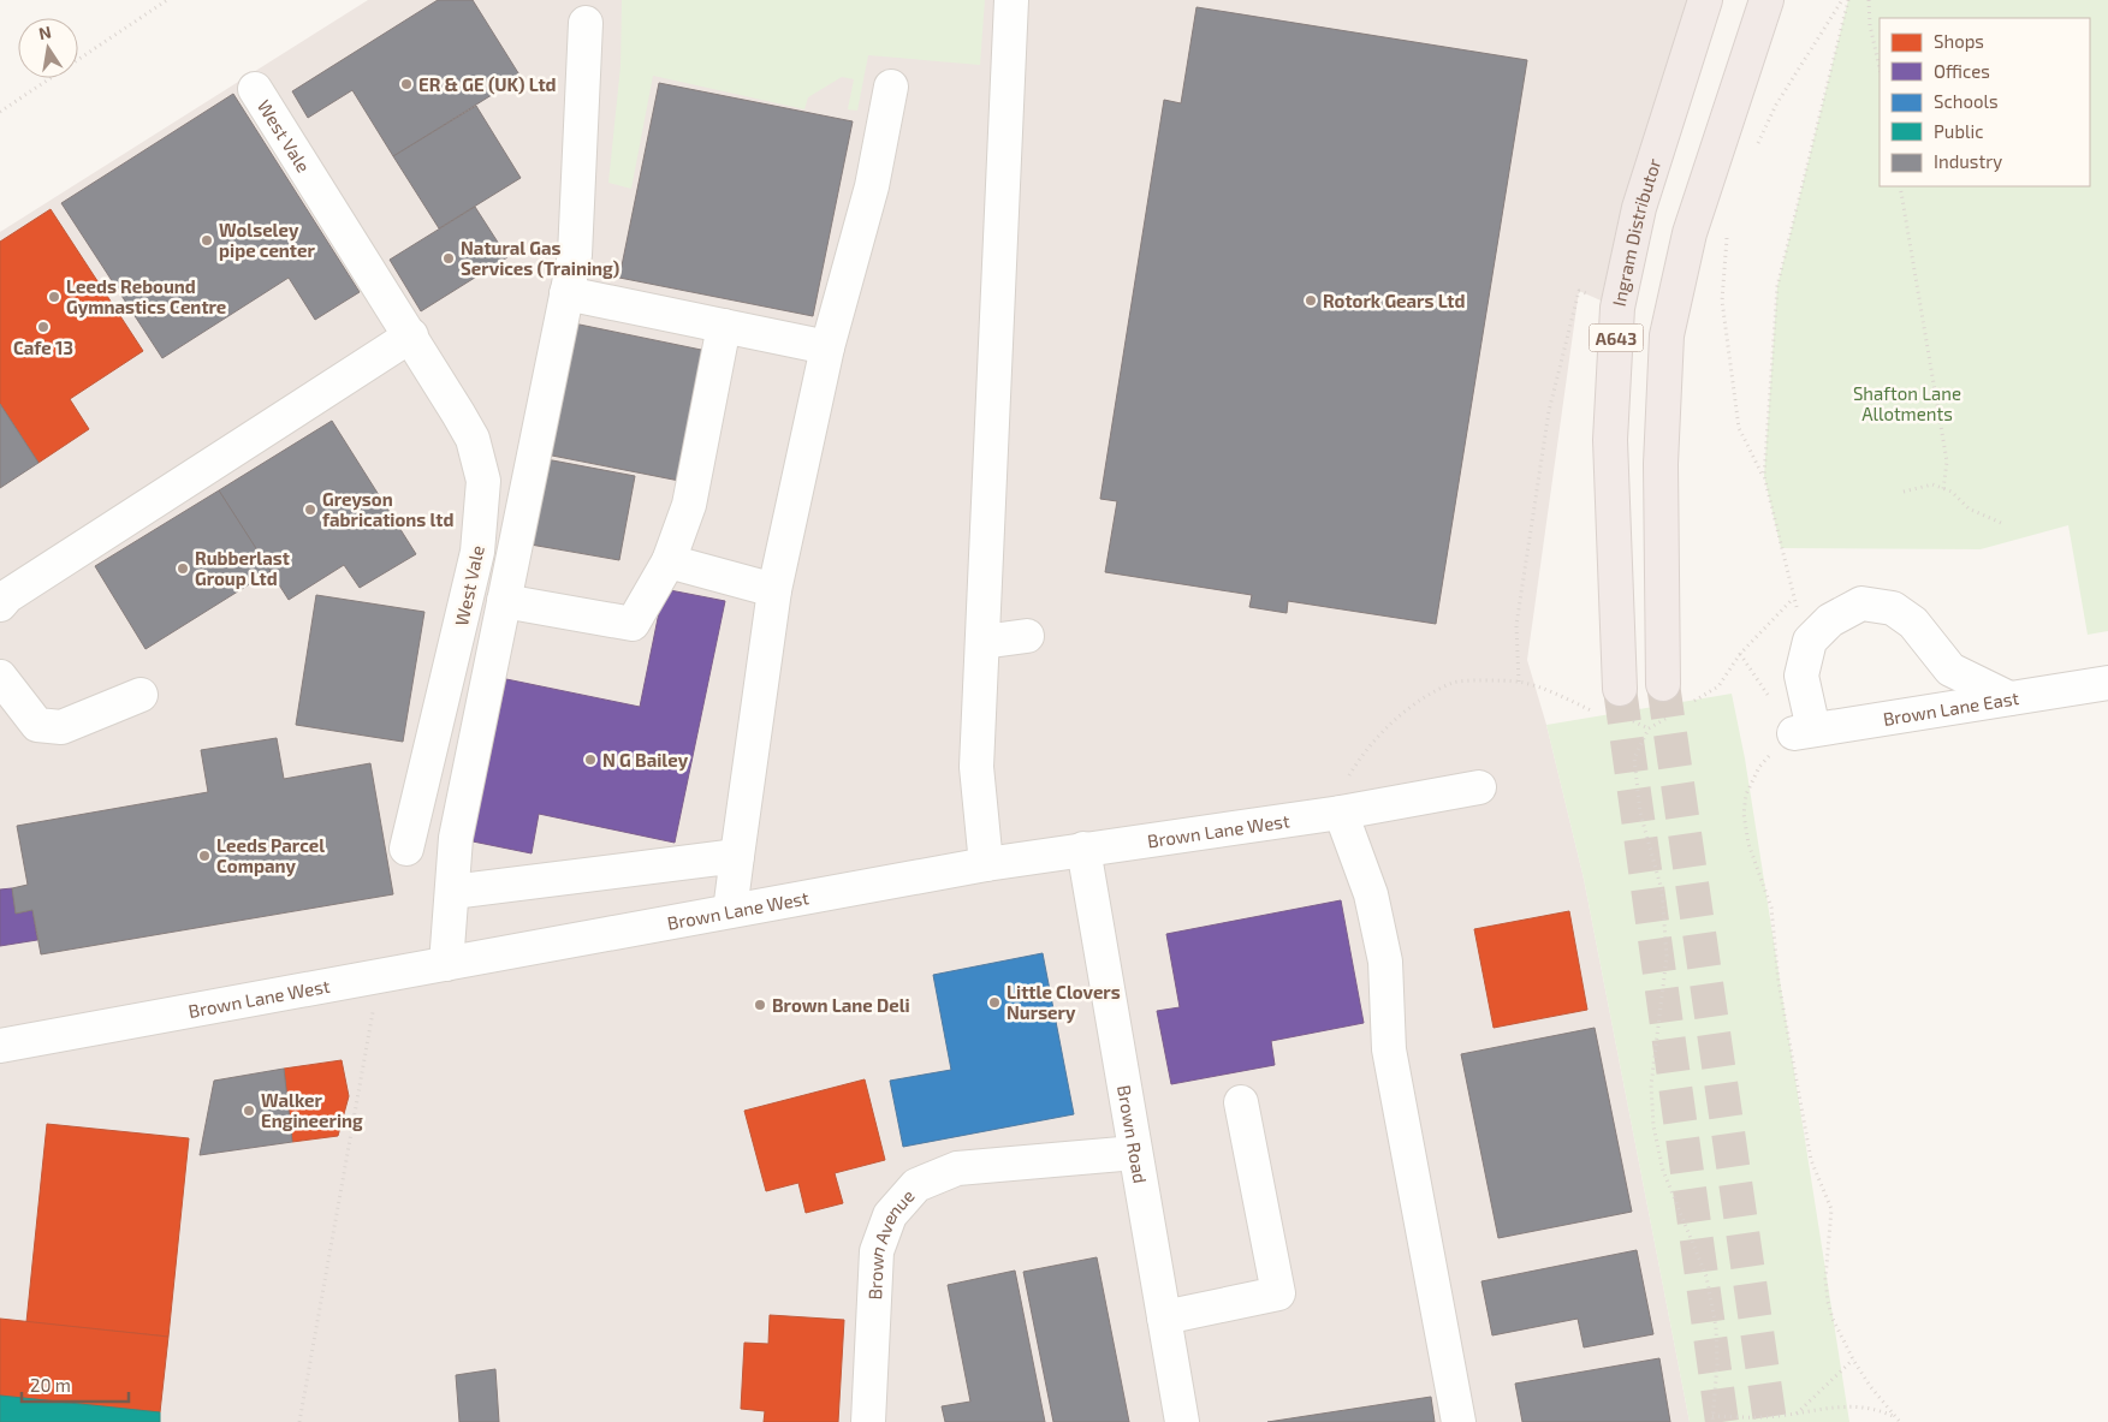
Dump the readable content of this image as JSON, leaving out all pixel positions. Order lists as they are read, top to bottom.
{
  "streets": {
    "highway": ["Ingram Distributor", "A643"],
    "street": [
      "West Vale",
      "Brown Lane East",
      "Brown Lane West",
      "Brown Road",
      "Brown Avenue"
    ]
  },
  "crossings": [
    ["Brown Lane West", "Brown Road"],
    ["Brown Road", "Brown Avenue"]
  ],
  "parks": ["Shafton Lane Allotments"],
  "places": [
    "ER & GE (UK) Ltd",
    "Wolseley pipe center",
    "Natural Gas Services (Training)",
    "Leeds Rebound Gymnastics Centre",
    "Rotork Gears Ltd",
    "Cafe 13",
    "Greyson fabrications ltd",
    "Rubberlast Group Ltd",
    "N G Bailey",
    "Leeds Parcel Company",
    "Little Clovers Nursery",
    "Brown Lane Deli",
    "Walker Engineering"
  ],
  "legend": [
    "Shops",
    "Offices",
    "Schools",
    "Public",
    "Industry"
  ],
  "scale_bar": "20 m",
  "north": "top"
}
